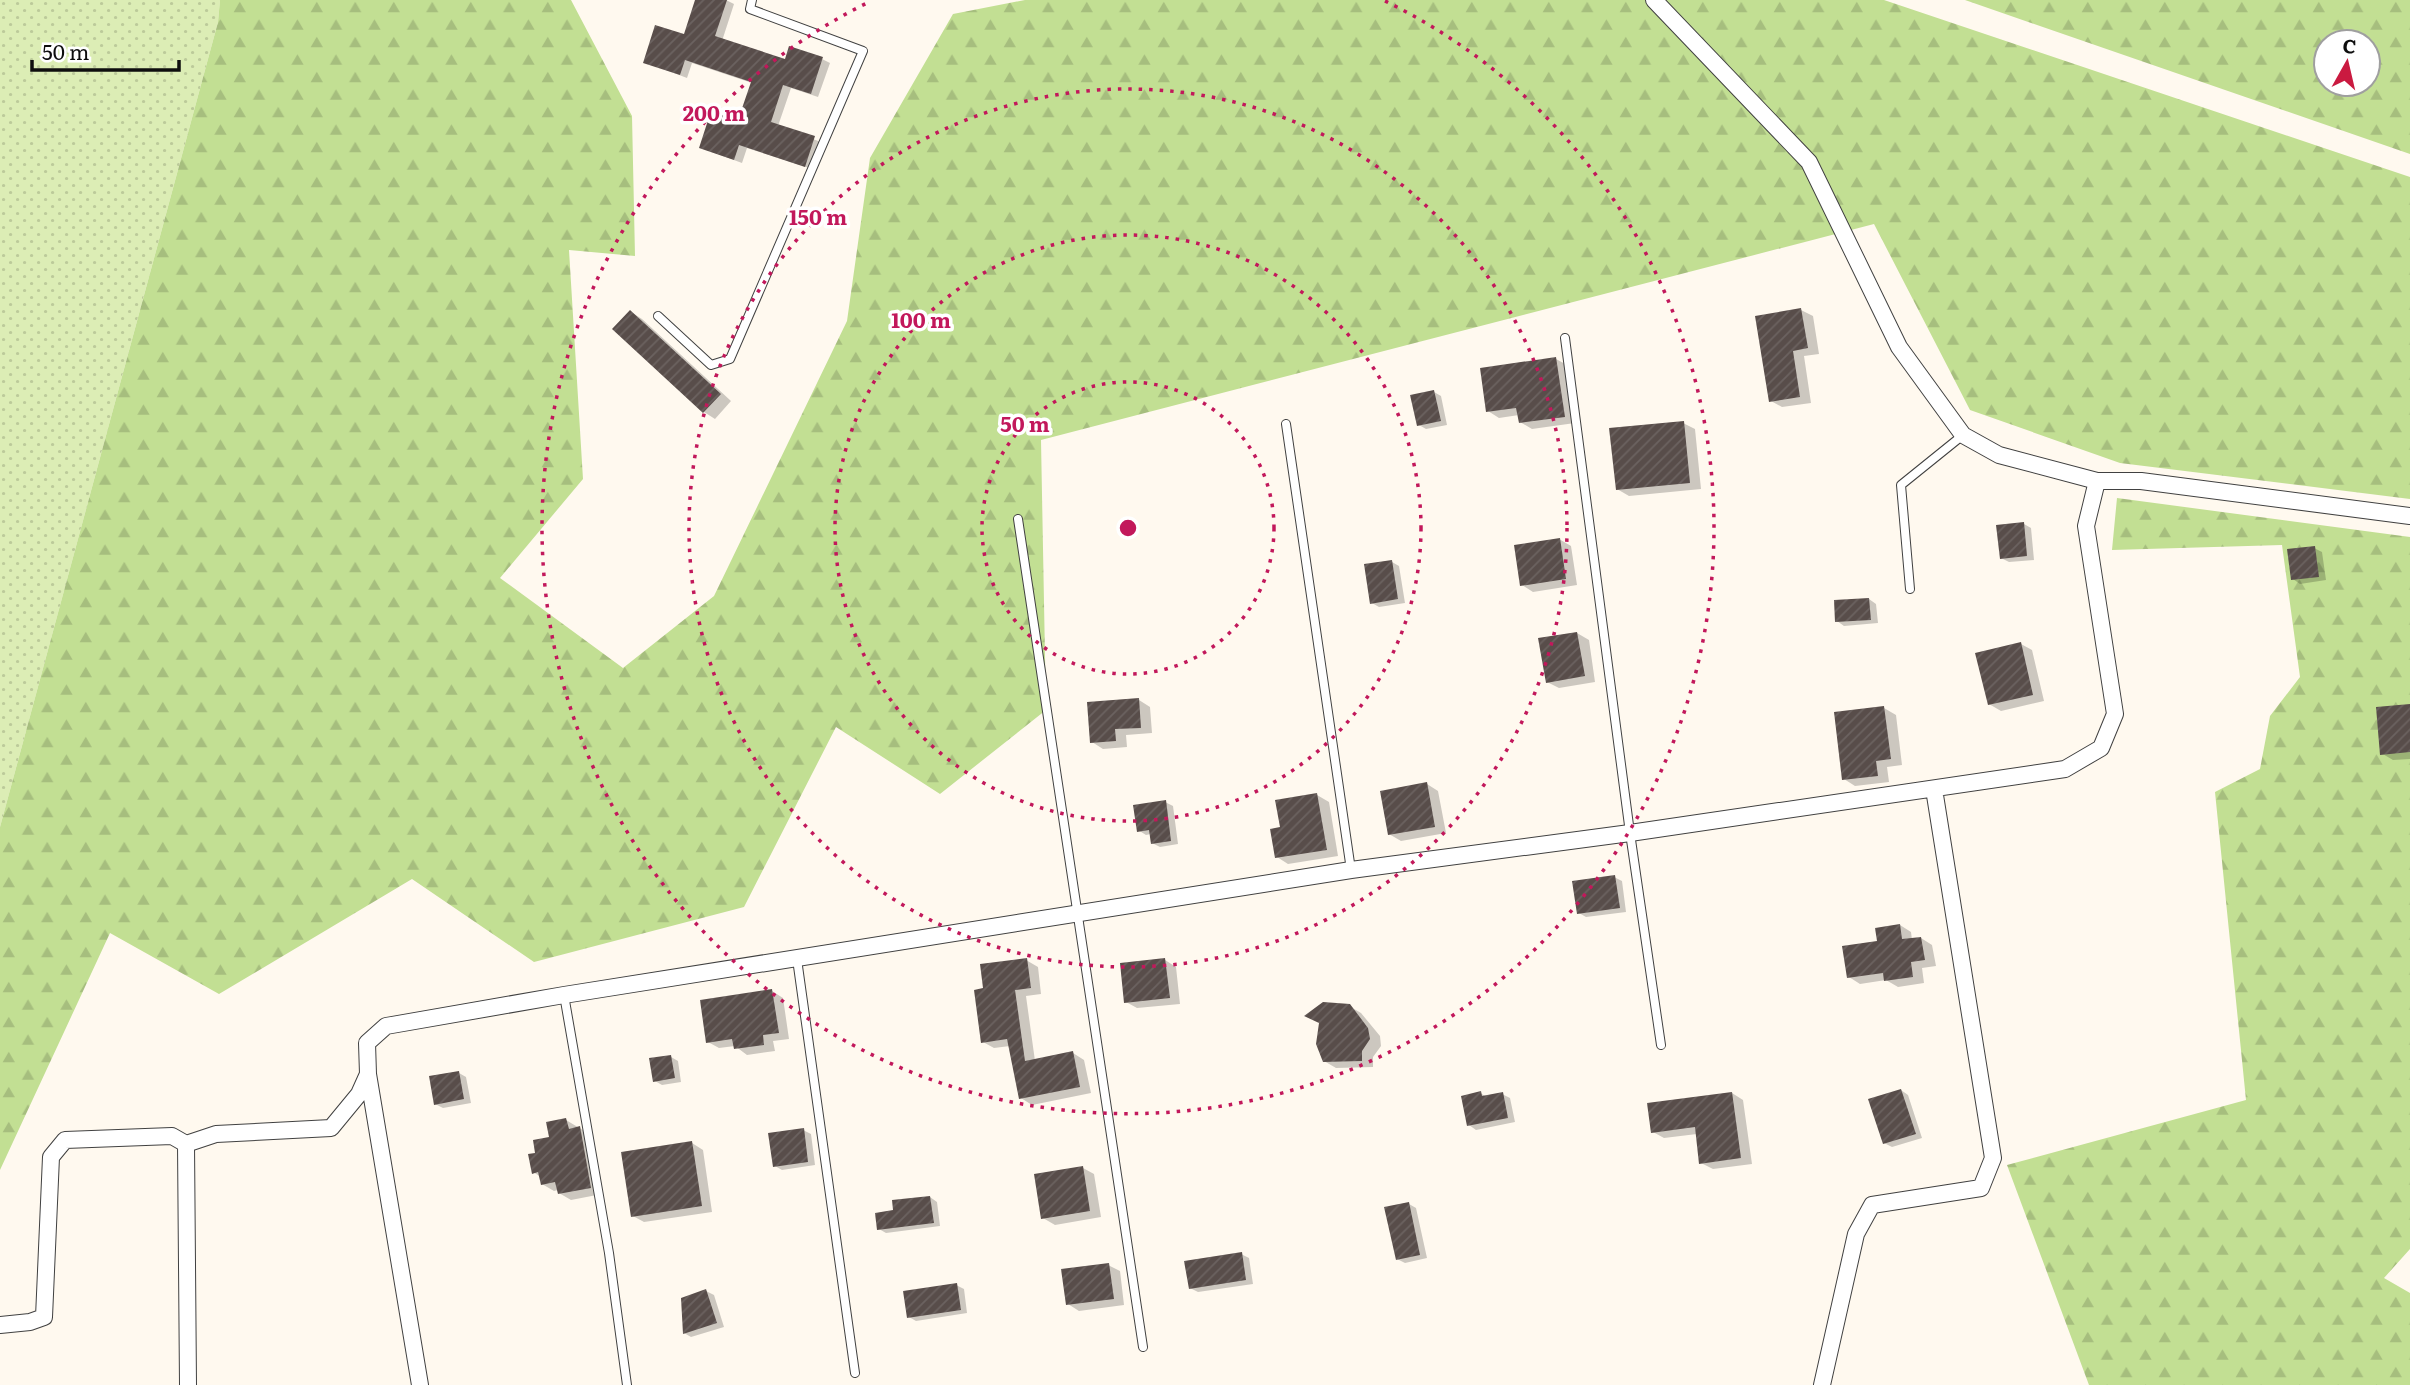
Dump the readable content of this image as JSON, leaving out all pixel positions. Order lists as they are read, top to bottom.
{
  "scale_bar": "50 m",
  "north": "top",
  "rings": [
    "200 m",
    "150 m",
    "100 m",
    "50 m"
  ]
}
